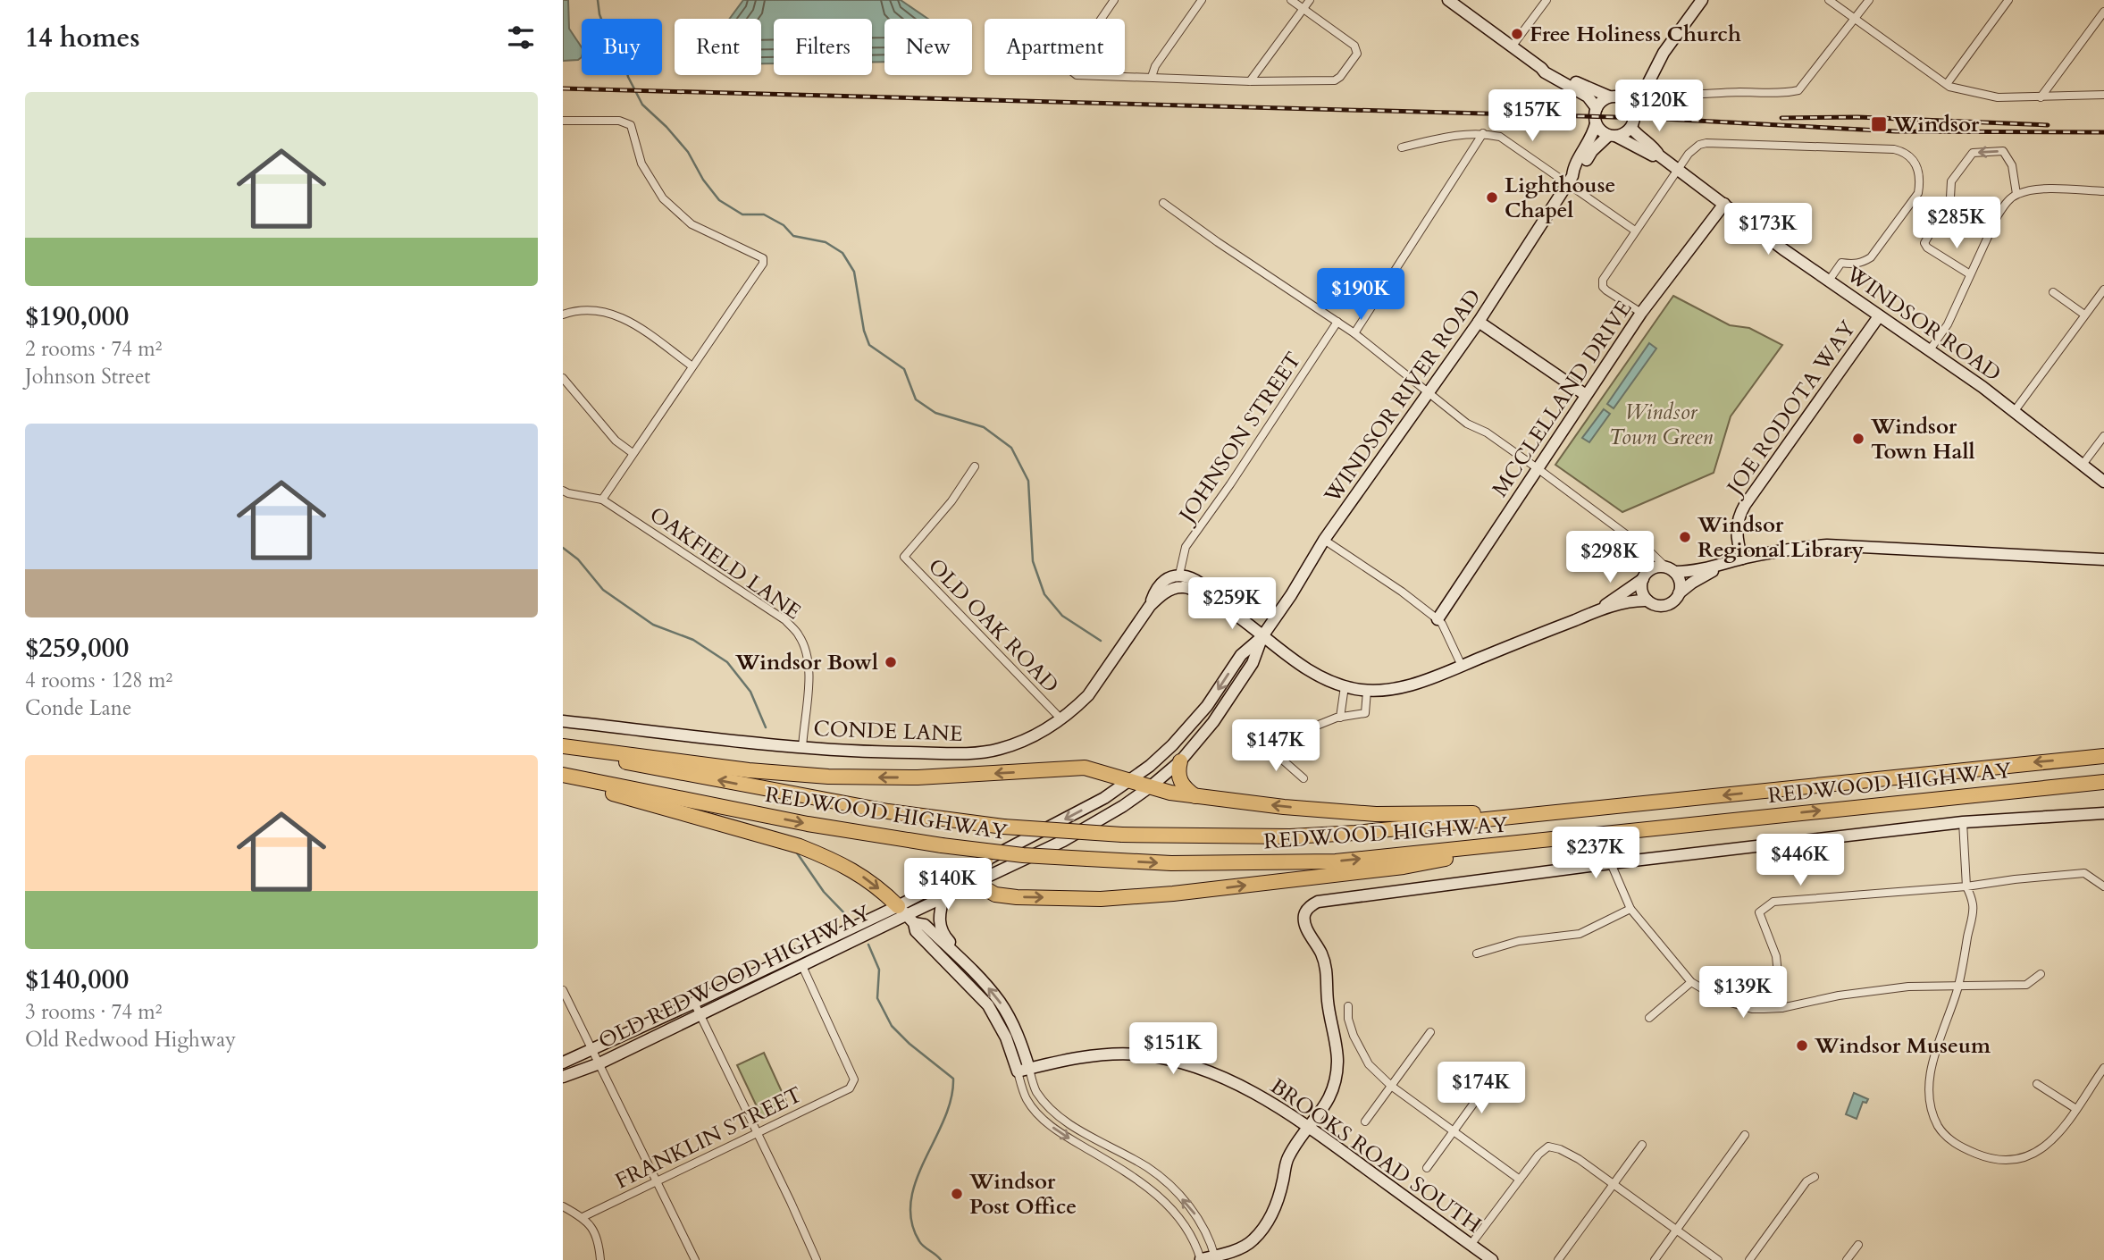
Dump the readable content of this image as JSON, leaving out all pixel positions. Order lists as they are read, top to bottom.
{
  "streets": {
    "highway": ["REDWOOD HIGHWAY"],
    "main road": [
      "WINDSOR ROAD",
      "WINDSOR RIVER ROAD",
      "MCCLELLAND DRIVE",
      "JOE RODOTA WAY",
      "CONDE LANE",
      "OLD REDWOOD HIGHWAY",
      "BROOKS ROAD SOUTH"
    ],
    "street": [
      "JOHNSON STREET",
      "OAKFIELD LANE",
      "OLD OAK ROAD",
      "FRANKLIN STREET"
    ]
  },
  "crossings": [
    ["WINDSOR ROAD", "WINDSOR RIVER ROAD"],
    ["WINDSOR ROAD", "MCCLELLAND DRIVE"],
    ["WINDSOR ROAD", "JOE RODOTA WAY"],
    ["WINDSOR RIVER ROAD", "CONDE LANE"],
    ["WINDSOR RIVER ROAD", "OLD REDWOOD HIGHWAY"],
    ["JOHNSON STREET", "CONDE LANE"],
    ["OAKFIELD LANE", "CONDE LANE"],
    ["OLD OAK ROAD", "CONDE LANE"],
    ["CONDE LANE", "OLD REDWOOD HIGHWAY"],
    ["OLD REDWOOD HIGHWAY", "FRANKLIN STREET"]
  ],
  "parks": ["Windsor Town Green"],
  "places": {
    "other": [
      "Free Holiness Church",
      "Lighthouse Chapel",
      "Windsor Town Hall",
      "Windsor Regional Library",
      "Windsor Bowl",
      "Windsor Museum",
      "Windsor Post Office"
    ],
    "transit": ["Windsor"]
  },
  "page": {
    "heading": "14 homes",
    "chip": [
      "Buy",
      "Rent",
      "Filters",
      "New",
      "Apartment"
    ],
    "list": [
      {
        "name": "$190,000",
        "note": "2 rooms · 74 m² · Johnson Street"
      },
      {
        "name": "$259,000",
        "note": "4 rooms · 128 m² · Conde Lane"
      },
      {
        "name": "$140,000",
        "note": "3 rooms · 74 m² · Old Redwood Highway"
      }
    ],
    "price": [
      "$120K",
      "$157K",
      "$285K",
      "$173K",
      "$190K",
      "$298K",
      "$259K",
      "$147K",
      "$237K",
      "$446K",
      "$140K",
      "$139K",
      "$151K",
      "$174K"
    ]
  }
}
